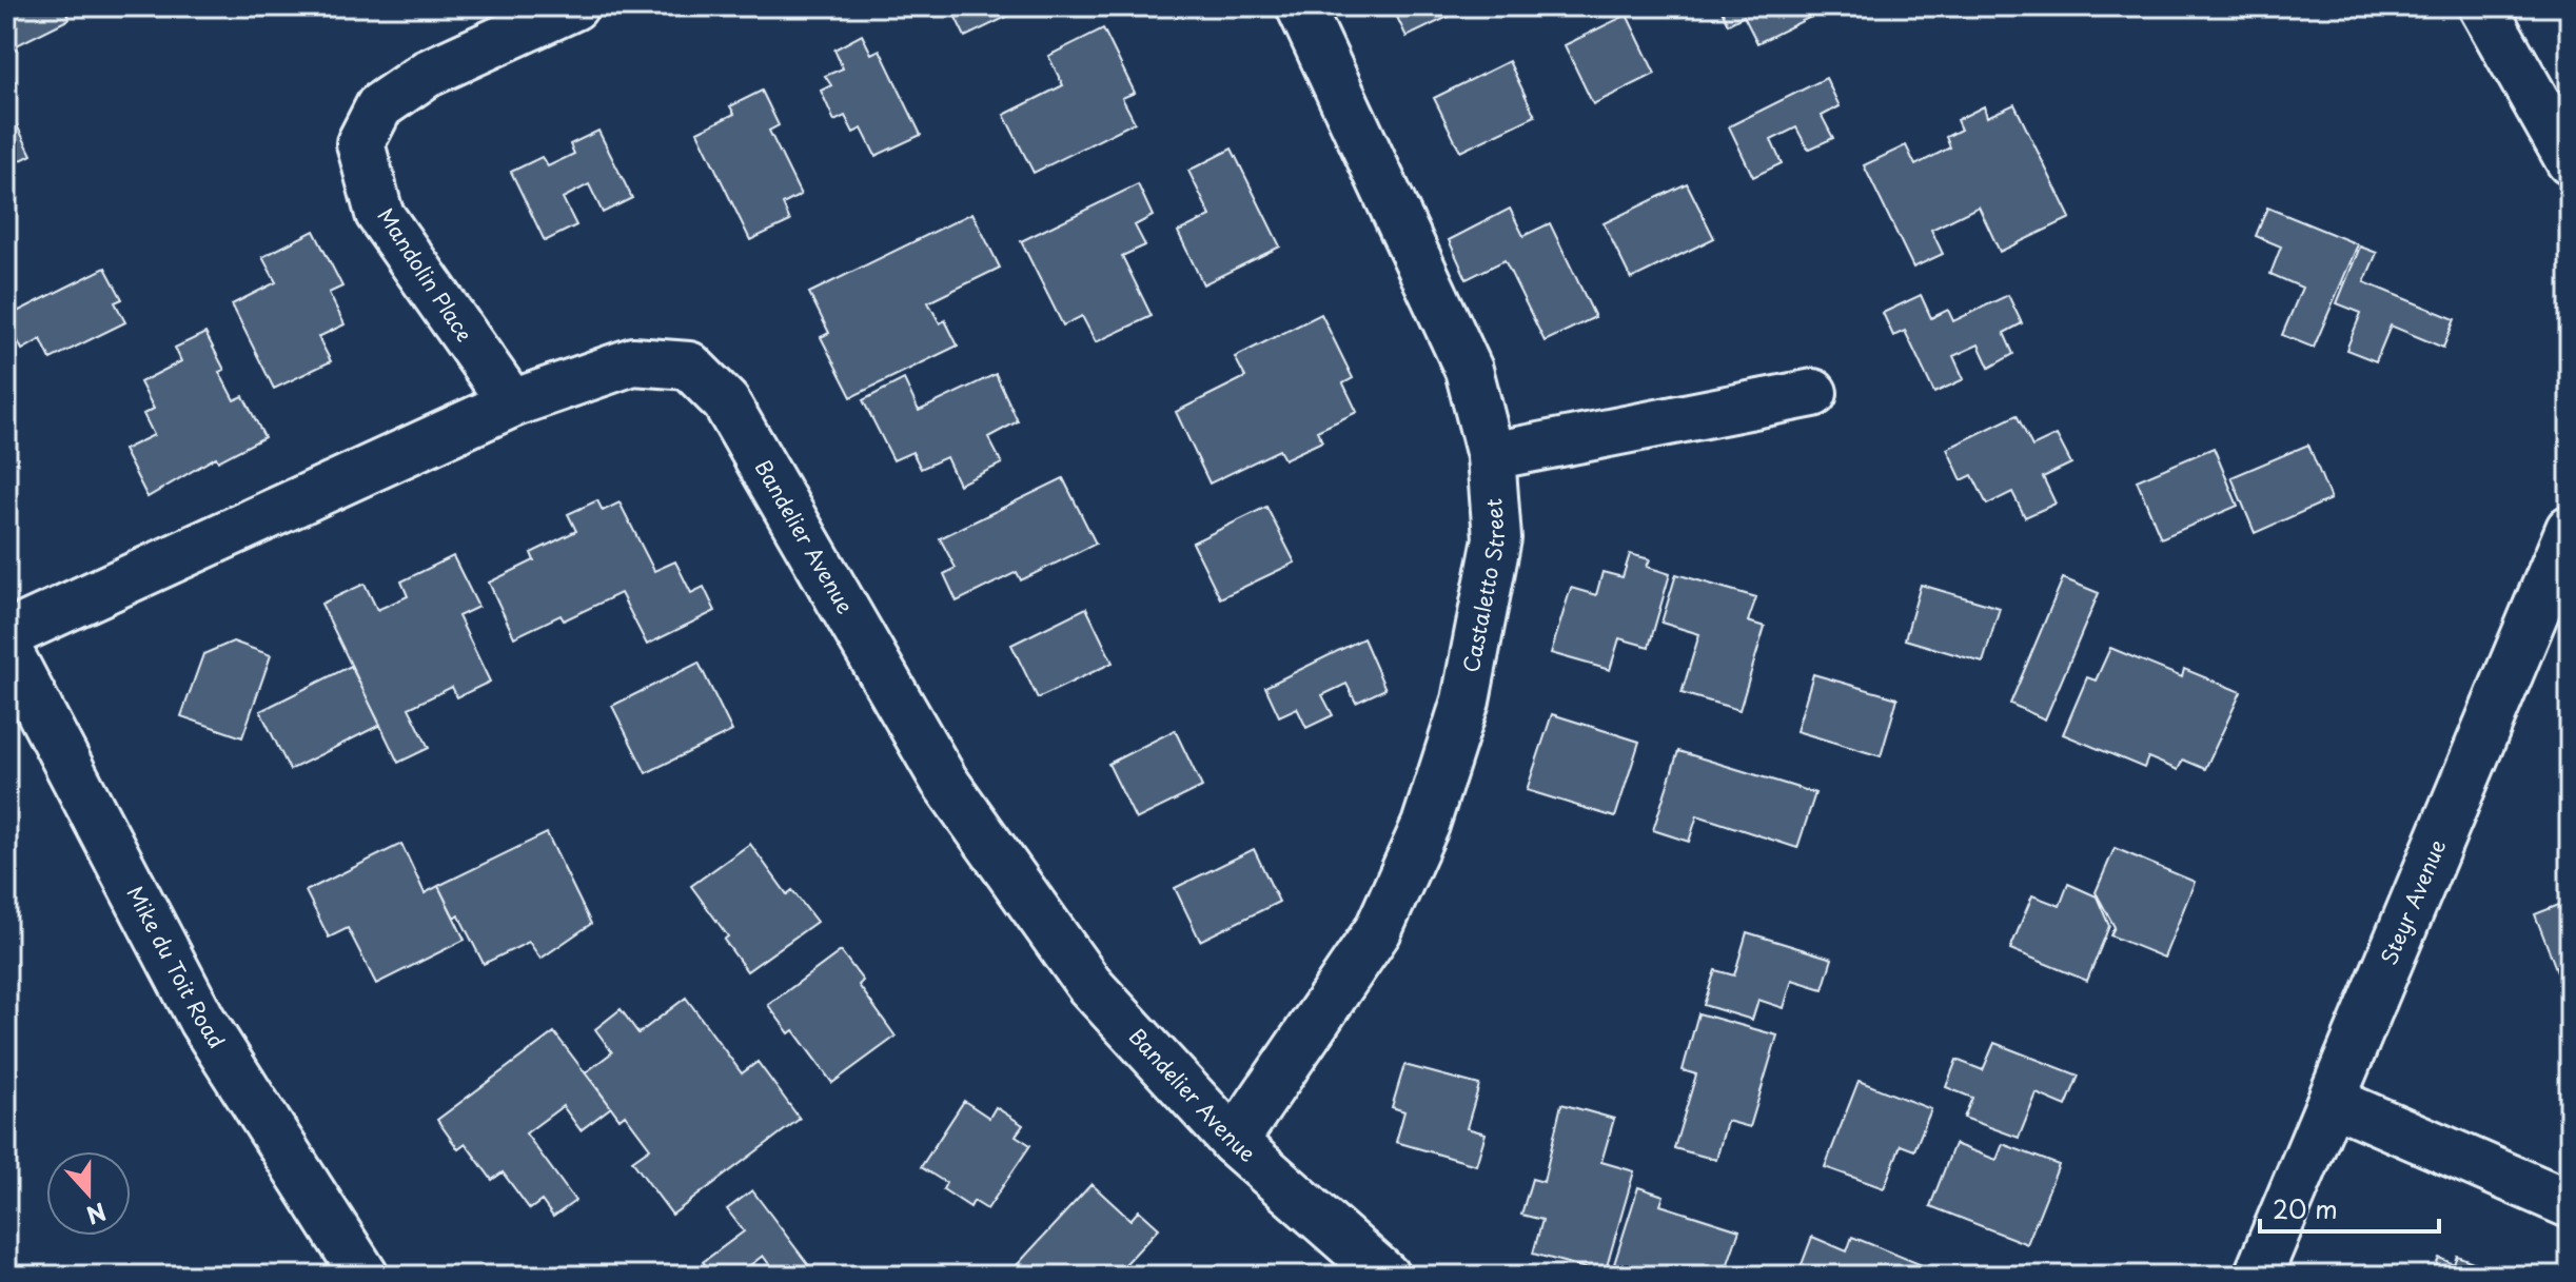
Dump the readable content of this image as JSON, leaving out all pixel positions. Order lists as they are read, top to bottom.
{
  "streets": {
    "street": [
      "Mandolin Place",
      "Bandelier Avenue",
      "Castaletto Street",
      "Steyr Avenue",
      "Mike du Toit Road"
    ]
  },
  "crossings": [
    ["Mandolin Place", "Bandelier Avenue"],
    ["Bandelier Avenue", "Castaletto Street"]
  ],
  "scale_bar": "20 m",
  "north": "bottom"
}
